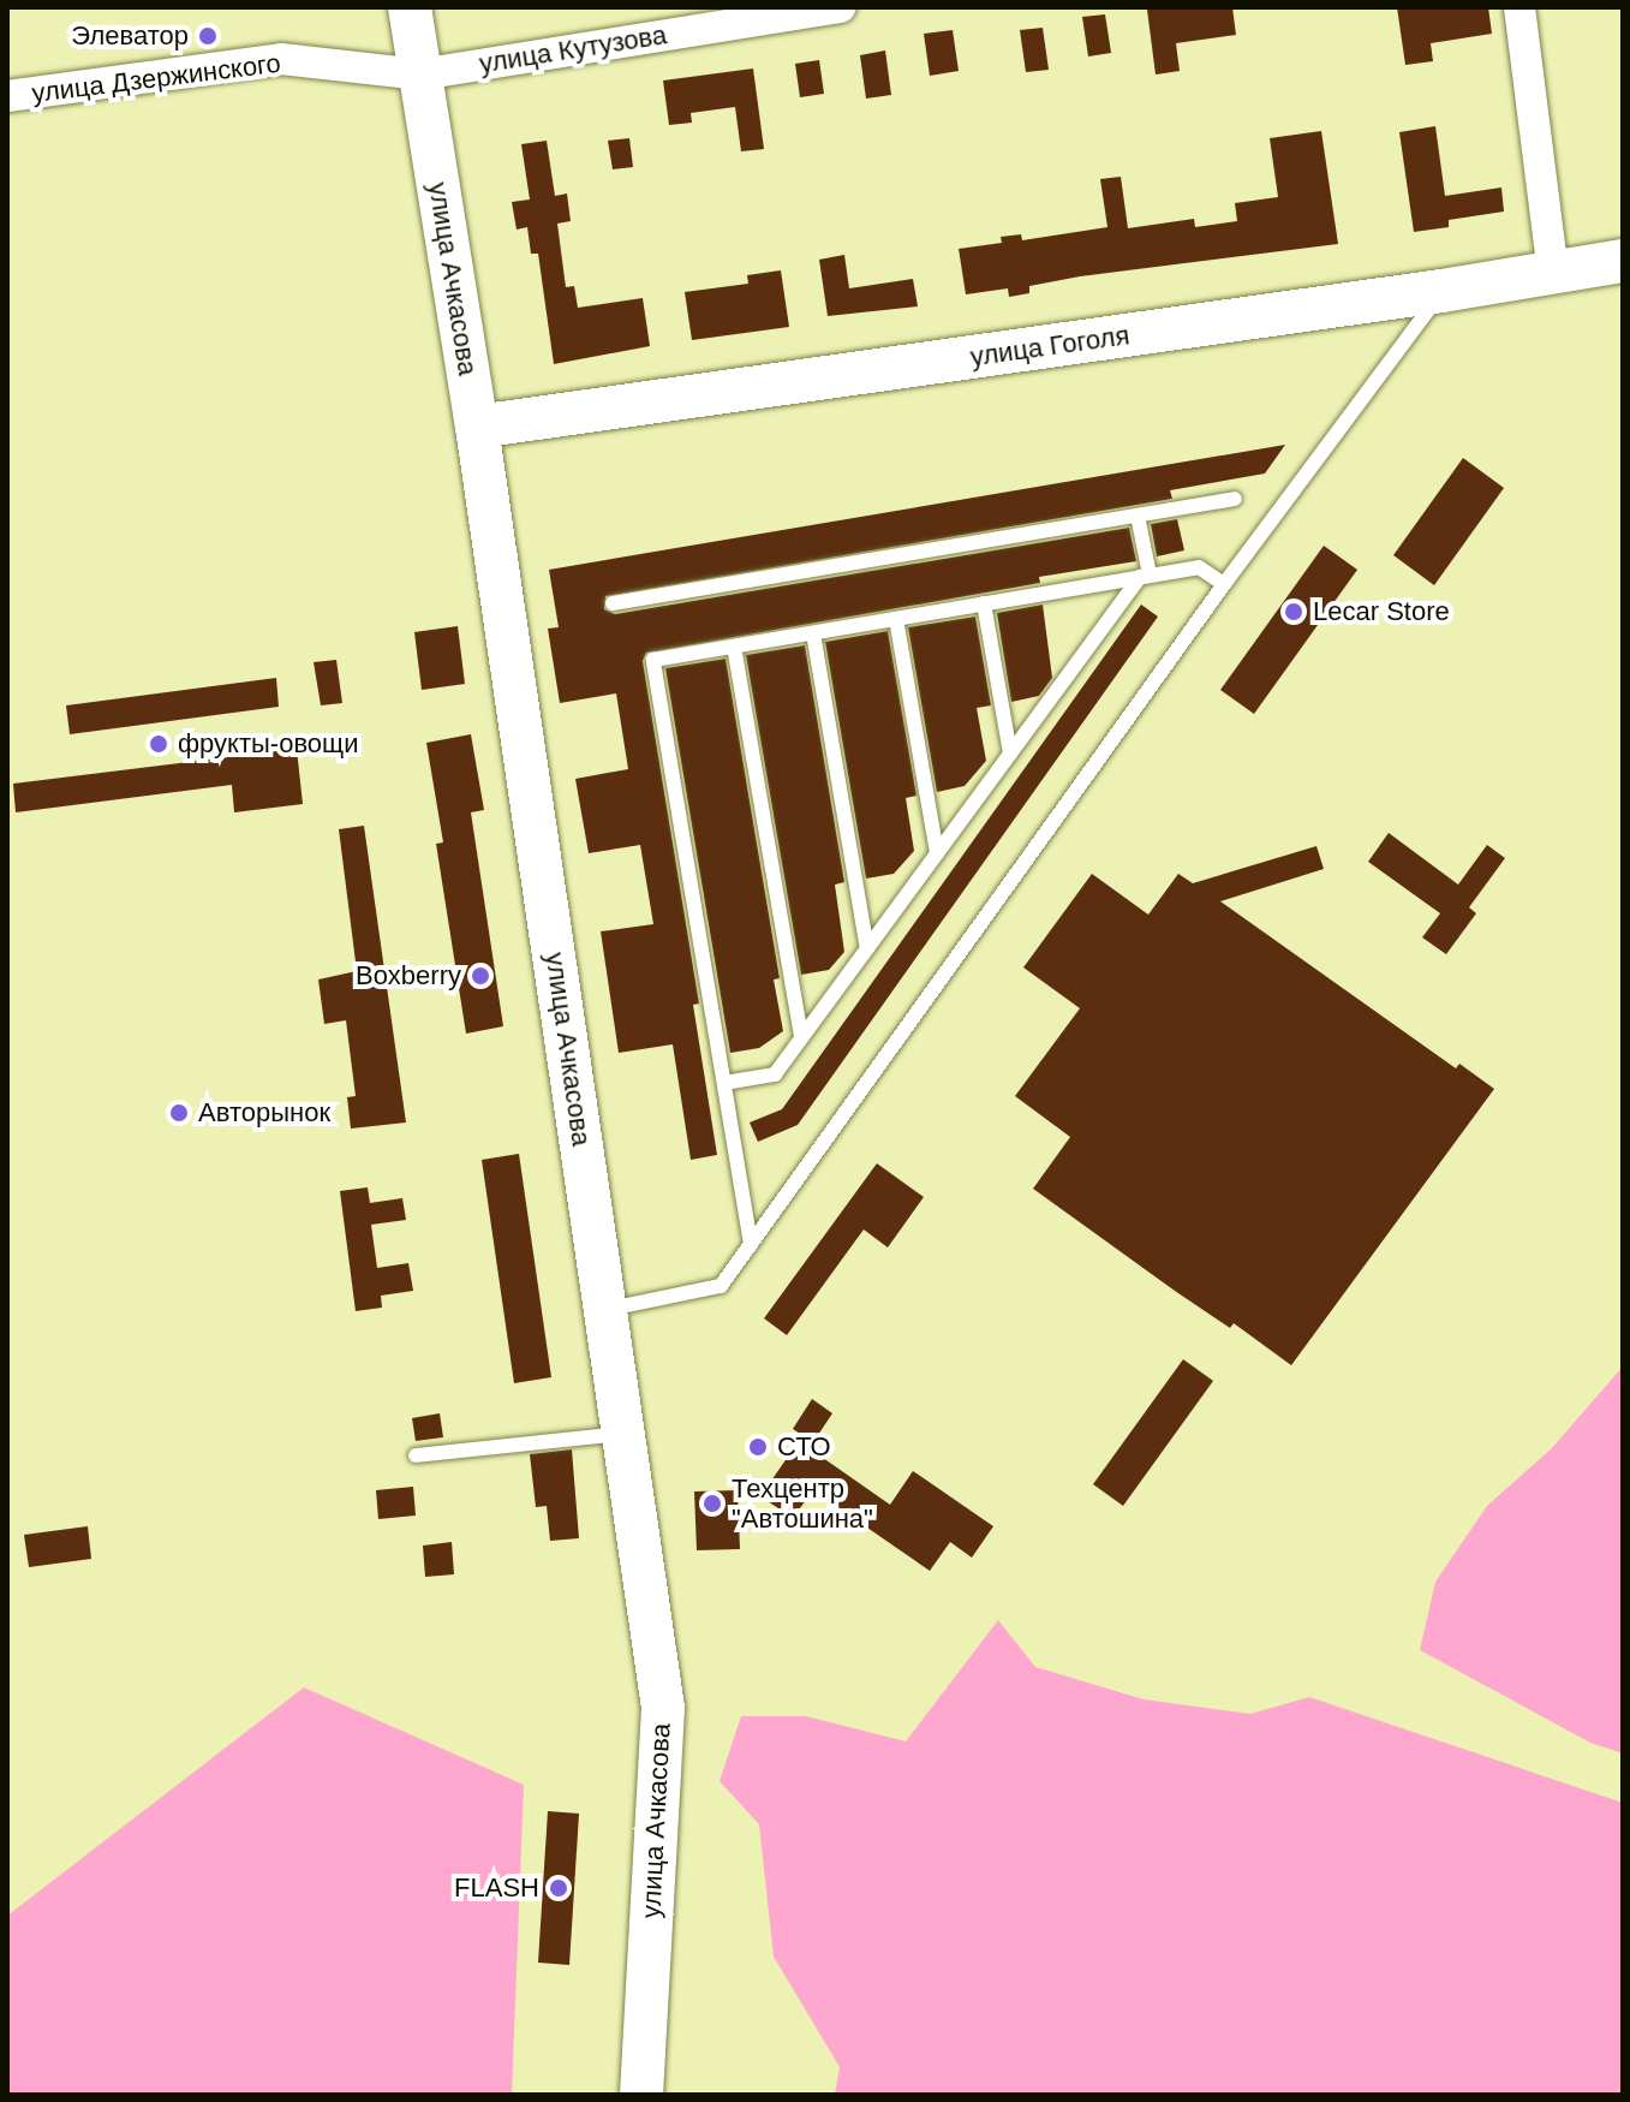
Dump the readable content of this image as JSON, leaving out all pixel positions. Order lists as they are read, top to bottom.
{
  "streets": {
    "main road": ["улица Ачкасова", "улица Гоголя"],
    "street": ["улица Кутузова", "улица Дзержинского"]
  },
  "crossings": [
    ["улица Кутузова", "улица Дзержинского"],
    ["улица Кутузова", "улица Ачкасова"],
    ["улица Дзержинского", "улица Ачкасова"],
    ["улица Ачкасова", "улица Гоголя"]
  ],
  "places": [
    "Элеватор",
    "Lecar Store",
    "фрукты-овощи",
    "Boxberry",
    "Авторынок",
    "СТО",
    "Техцентр \"Автошина\"",
    "FLASH"
  ]
}
